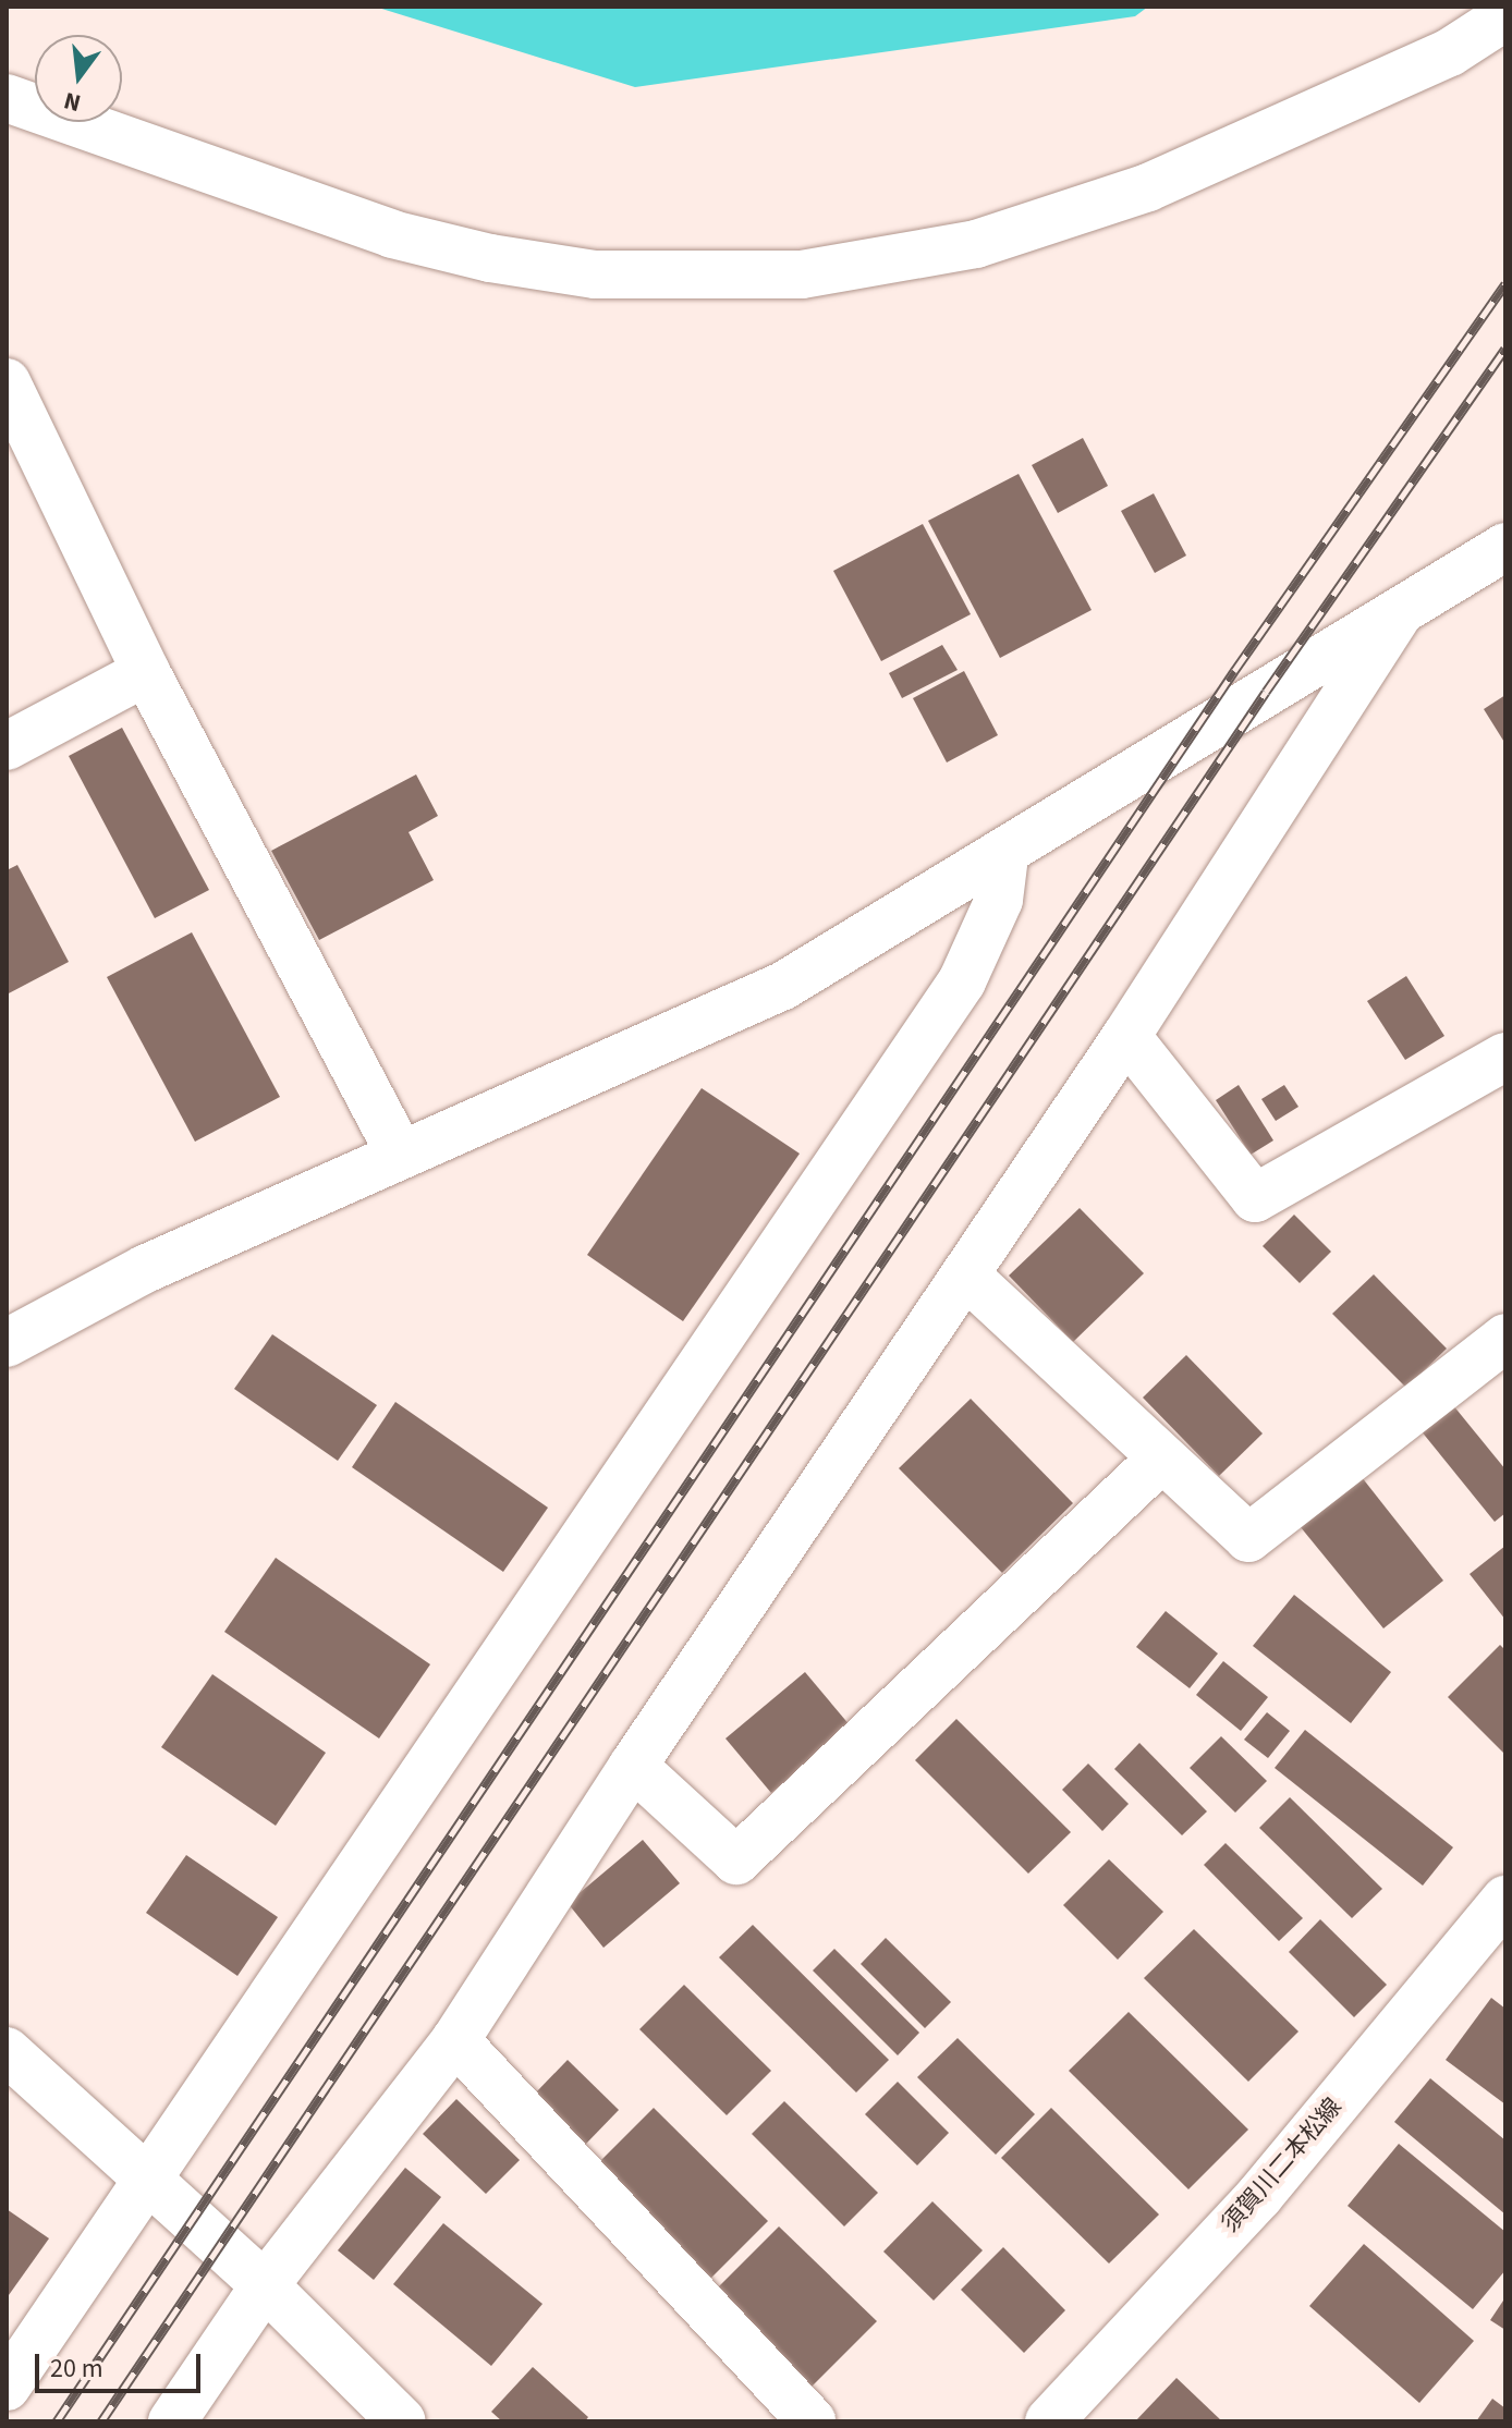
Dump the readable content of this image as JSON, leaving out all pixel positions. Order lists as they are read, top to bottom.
{
  "streets": {
    "street": ["須賀川二本松線"]
  },
  "scale_bar": "20 m",
  "north": "bottom"
}
